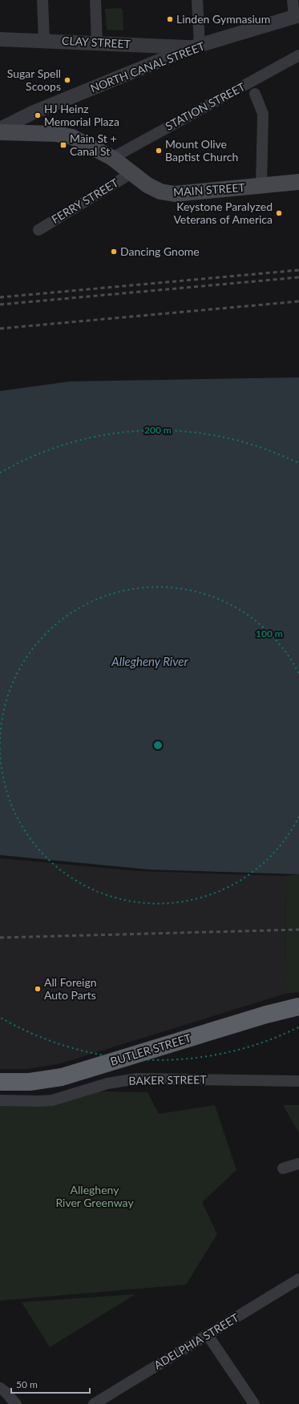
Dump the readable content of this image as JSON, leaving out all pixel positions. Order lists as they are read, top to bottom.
{
  "streets": {
    "highway": ["BUTLER STREET"],
    "main road": ["MAIN STREET"],
    "street": [
      "CLAY STREET",
      "NORTH CANAL STREET",
      "STATION STREET",
      "FERRY STREET",
      "BAKER STREET",
      "ADELPHIA STREET"
    ]
  },
  "crossings": [
    ["CLAY STREET", "NORTH CANAL STREET"],
    ["STATION STREET", "MAIN STREET"],
    ["MAIN STREET", "FERRY STREET"]
  ],
  "water": ["Allegheny River"],
  "parks": ["Allegheny River Greenway"],
  "places": {
    "other": [
      "Linden Gymnasium",
      "Sugar Spell Scoops",
      "HJ Heinz Memorial Plaza",
      "Mount Olive Baptist Church",
      "Keystone Paralyzed Veterans of America",
      "Dancing Gnome",
      "All Foreign Auto Parts"
    ],
    "transit": ["Main St + Canal St"]
  },
  "scale_bar": "50 m",
  "rings": ["200 m", "100 m"]
}
